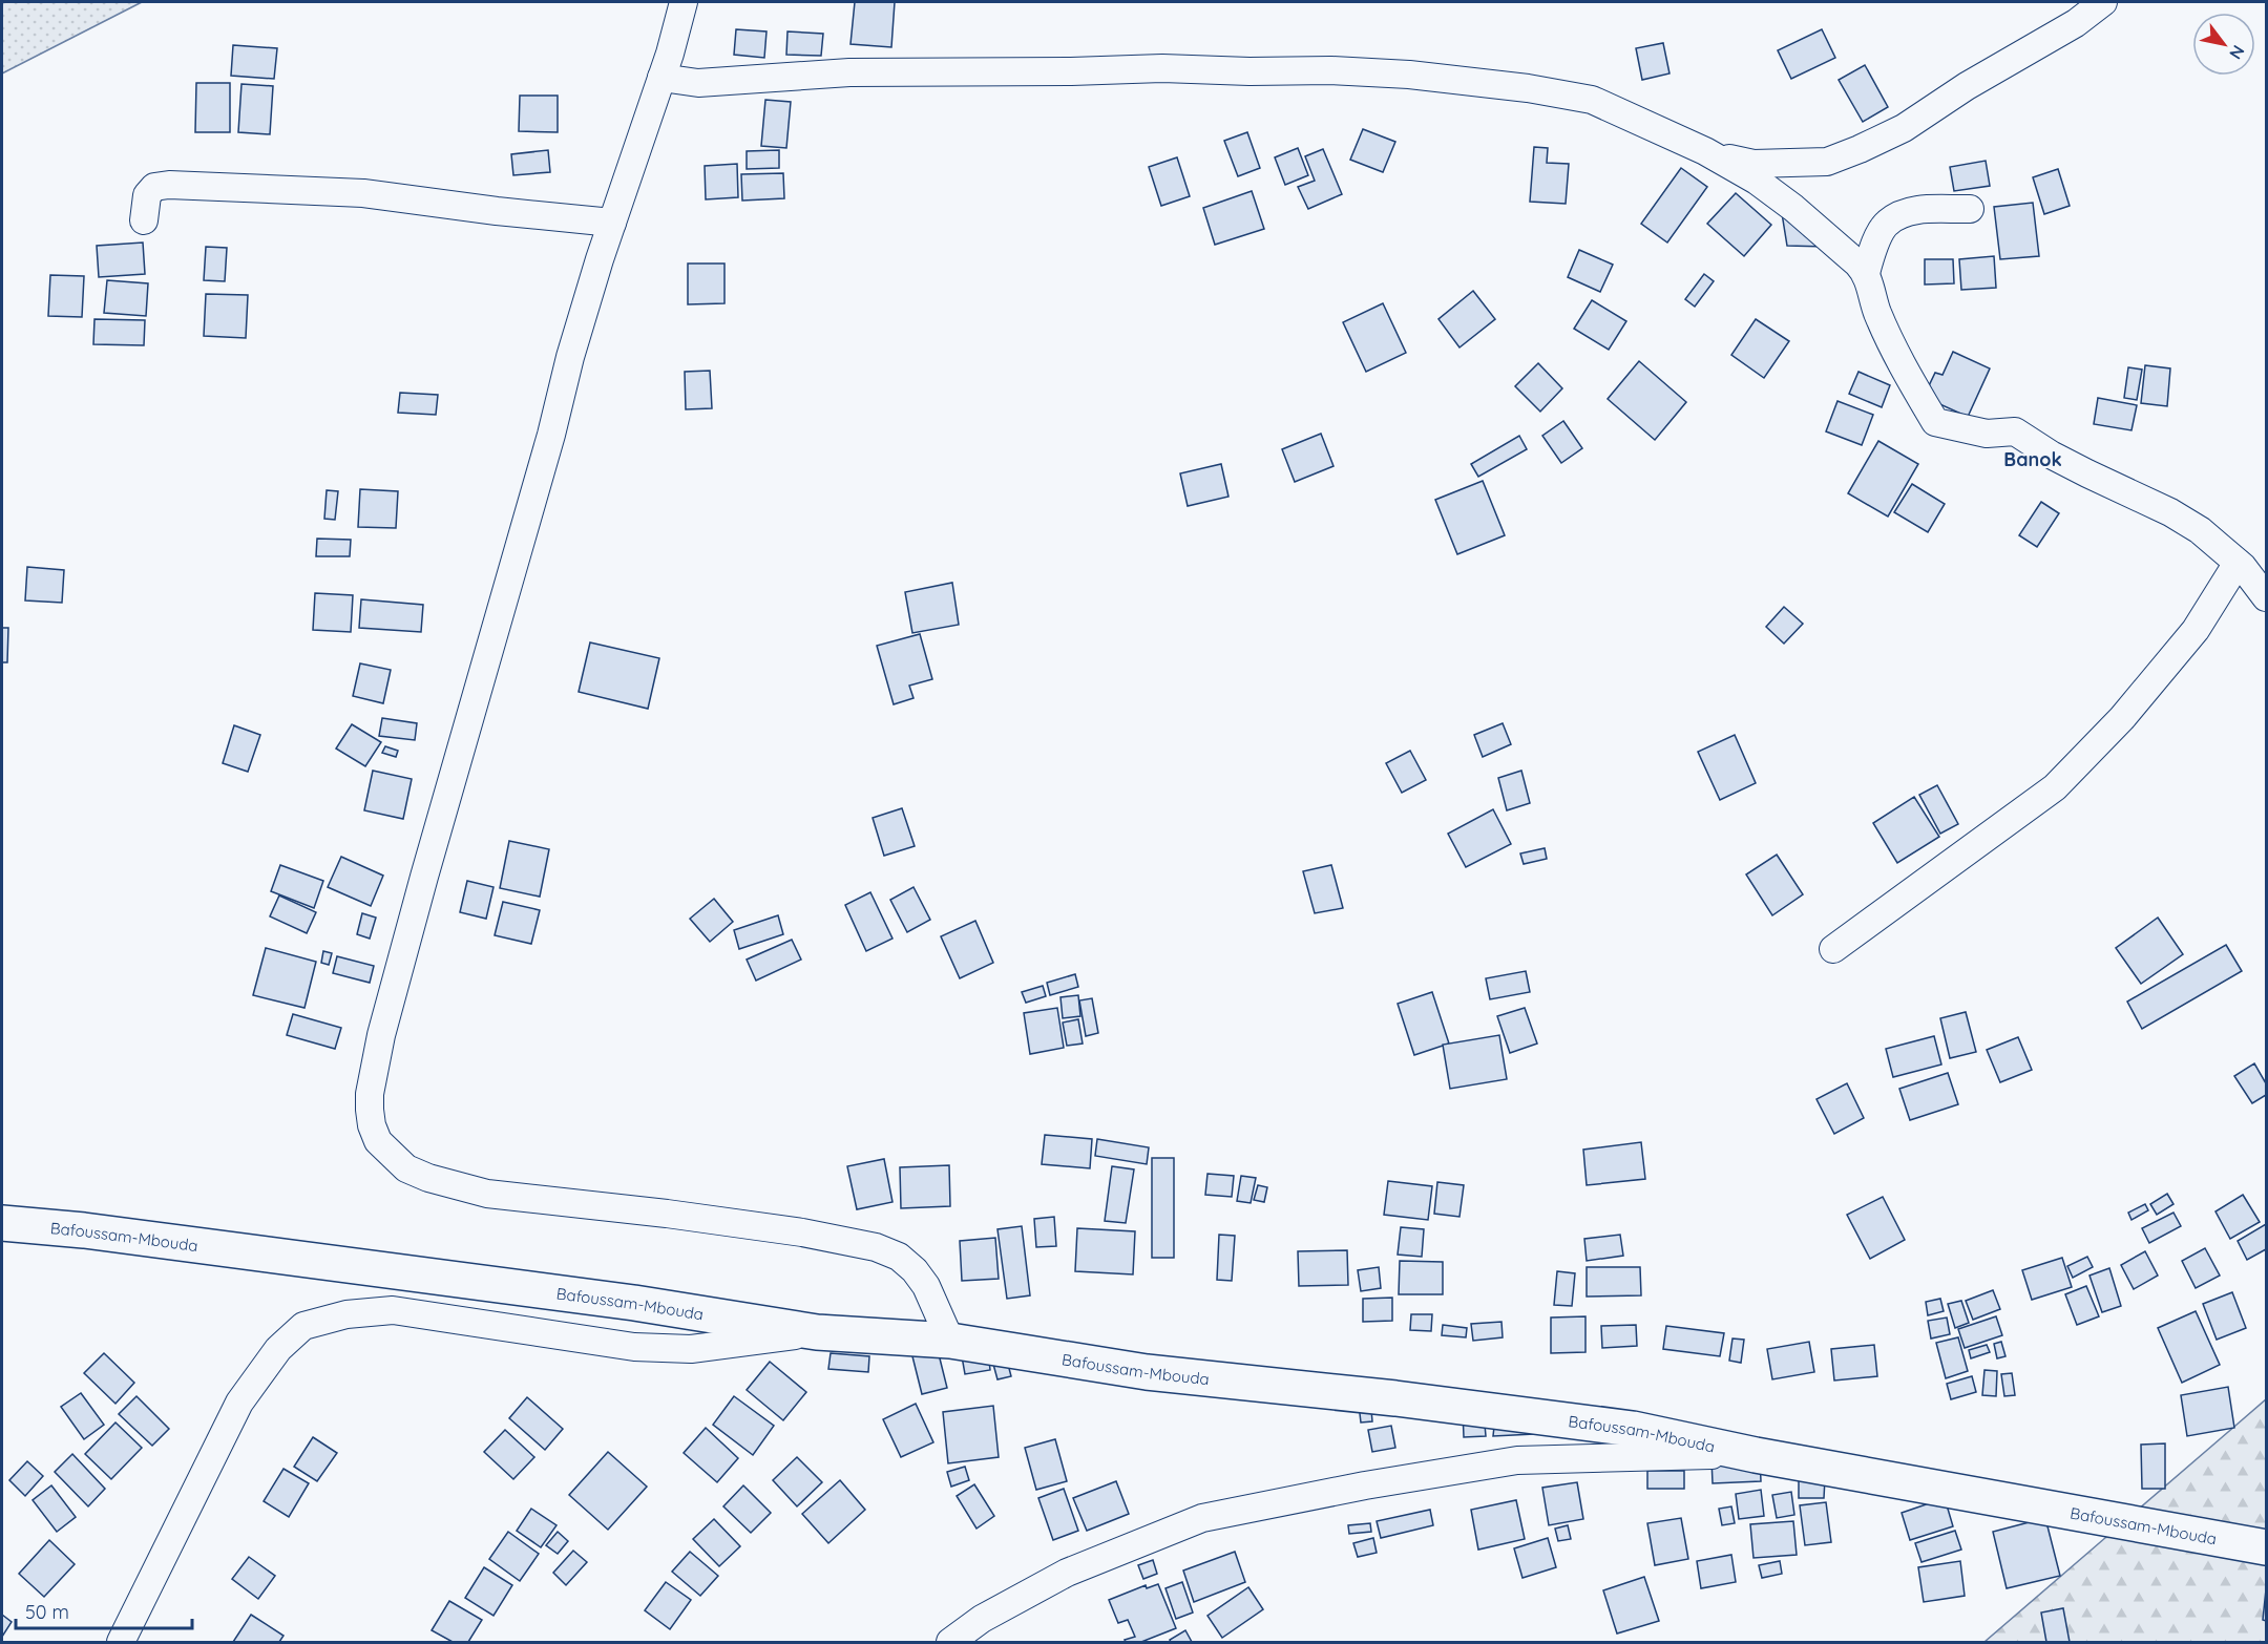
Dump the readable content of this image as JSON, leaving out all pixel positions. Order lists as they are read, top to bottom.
{
  "streets": {
    "highway": ["Bafoussam-Mbouda"]
  },
  "districts": ["Banok"],
  "scale_bar": "50 m",
  "north": "bottom right"
}
